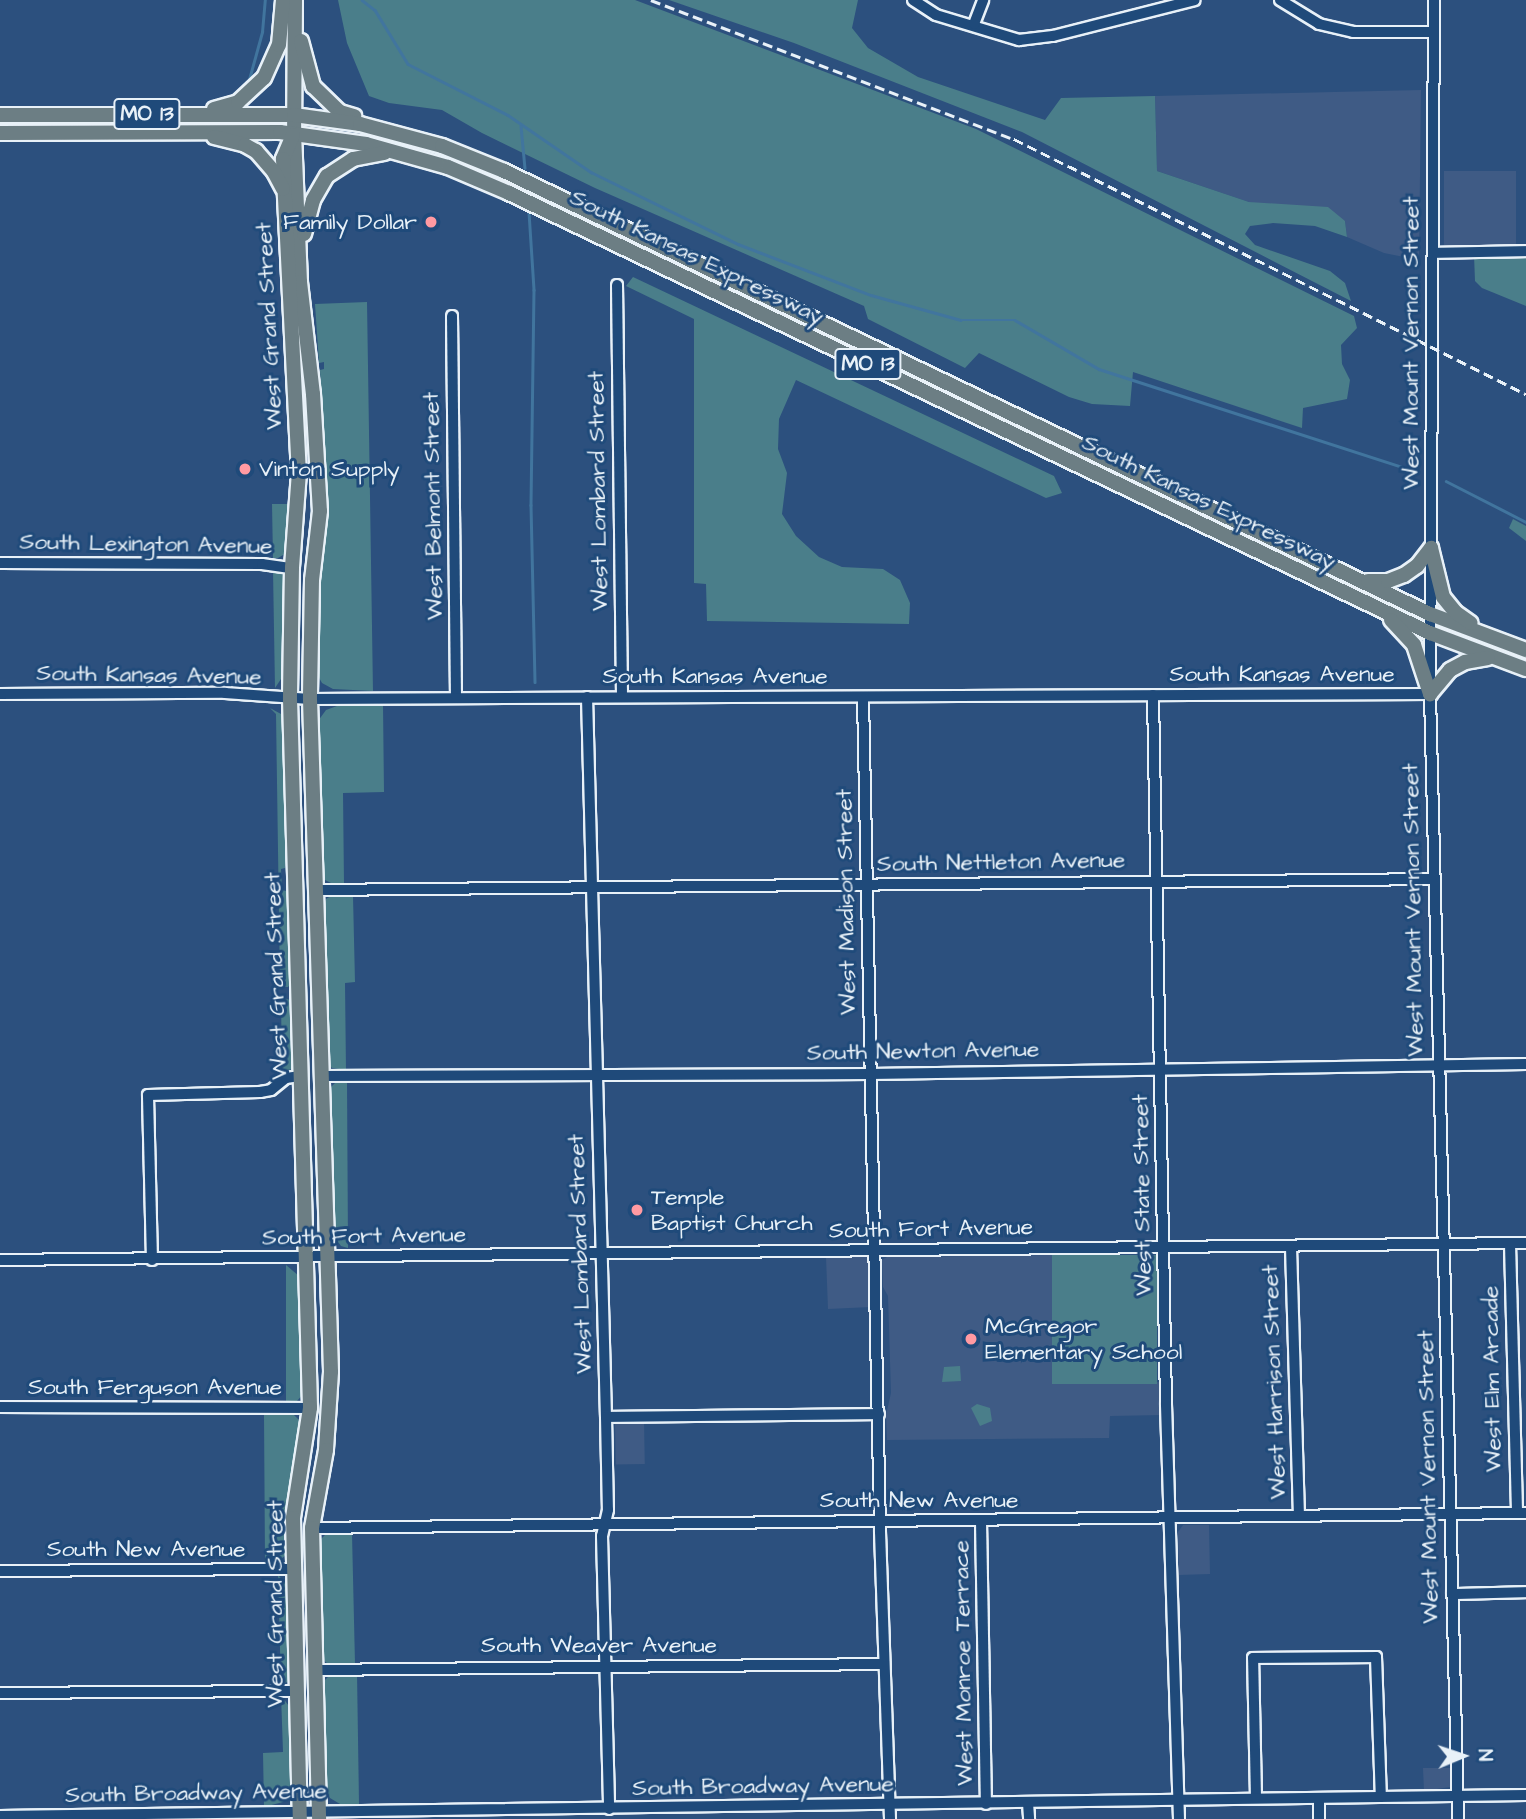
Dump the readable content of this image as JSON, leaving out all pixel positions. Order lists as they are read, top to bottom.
{
  "streets": {
    "main road": ["MO 13", "South Kansas Expressway", "West Grand Street"],
    "street": [
      "West Mount Vernon Street",
      "West Lombard Street",
      "West Belmont Street",
      "South Lexington Avenue",
      "South Kansas Avenue",
      "South Nettleton Avenue",
      "West Madison Street",
      "South Newton Avenue",
      "West State Street",
      "South Fort Avenue",
      "West Elm Arcade",
      "West Harrison Street",
      "South Ferguson Avenue",
      "South New Avenue",
      "South Weaver Avenue",
      "West Monroe Terrace",
      "South Broadway Avenue"
    ]
  },
  "crossings": [
    ["South Kansas Expressway", "West Grand Street"],
    ["South Kansas Expressway", "West Mount Vernon Street"],
    ["West Grand Street", "South Lexington Avenue"],
    ["West Grand Street", "South Kansas Avenue"],
    ["West Grand Street", "South Nettleton Avenue"],
    ["West Grand Street", "South Newton Avenue"],
    ["West Grand Street", "South Fort Avenue"],
    ["West Grand Street", "South Ferguson Avenue"],
    ["West Grand Street", "South New Avenue"],
    ["West Grand Street", "South Weaver Avenue"],
    ["West Grand Street", "South Broadway Avenue"],
    ["West Mount Vernon Street", "South Kansas Avenue"],
    ["West Mount Vernon Street", "South Nettleton Avenue"],
    ["West Mount Vernon Street", "South Newton Avenue"],
    ["West Mount Vernon Street", "South Fort Avenue"],
    ["West Mount Vernon Street", "South New Avenue"],
    ["West Mount Vernon Street", "South Broadway Avenue"],
    ["West Lombard Street", "South Kansas Avenue"],
    ["West Lombard Street", "South Nettleton Avenue"],
    ["West Lombard Street", "South Newton Avenue"],
    ["West Lombard Street", "South Fort Avenue"],
    ["West Lombard Street", "South New Avenue"],
    ["West Lombard Street", "South Weaver Avenue"],
    ["West Lombard Street", "South Broadway Avenue"],
    ["West Belmont Street", "South Kansas Avenue"],
    ["South Kansas Avenue", "West Madison Street"],
    ["South Kansas Avenue", "West State Street"],
    ["South Nettleton Avenue", "West Madison Street"],
    ["South Nettleton Avenue", "West State Street"],
    ["West Madison Street", "South Newton Avenue"],
    ["West Madison Street", "South Fort Avenue"],
    ["West Madison Street", "South New Avenue"],
    ["West Madison Street", "South Weaver Avenue"],
    ["West Madison Street", "South Broadway Avenue"],
    ["South Newton Avenue", "West State Street"],
    ["West State Street", "South Fort Avenue"],
    ["West State Street", "South New Avenue"],
    ["West State Street", "South Broadway Avenue"],
    ["South Fort Avenue", "West Elm Arcade"],
    ["South Fort Avenue", "West Harrison Street"],
    ["West Elm Arcade", "South New Avenue"],
    ["West Harrison Street", "South New Avenue"],
    ["South New Avenue", "West Monroe Terrace"],
    ["West Monroe Terrace", "South Broadway Avenue"]
  ],
  "places": [
    "Family Dollar",
    "Vinton Supply",
    "Temple Baptist Church",
    "McGregor Elementary School"
  ],
  "north": "right"
}
